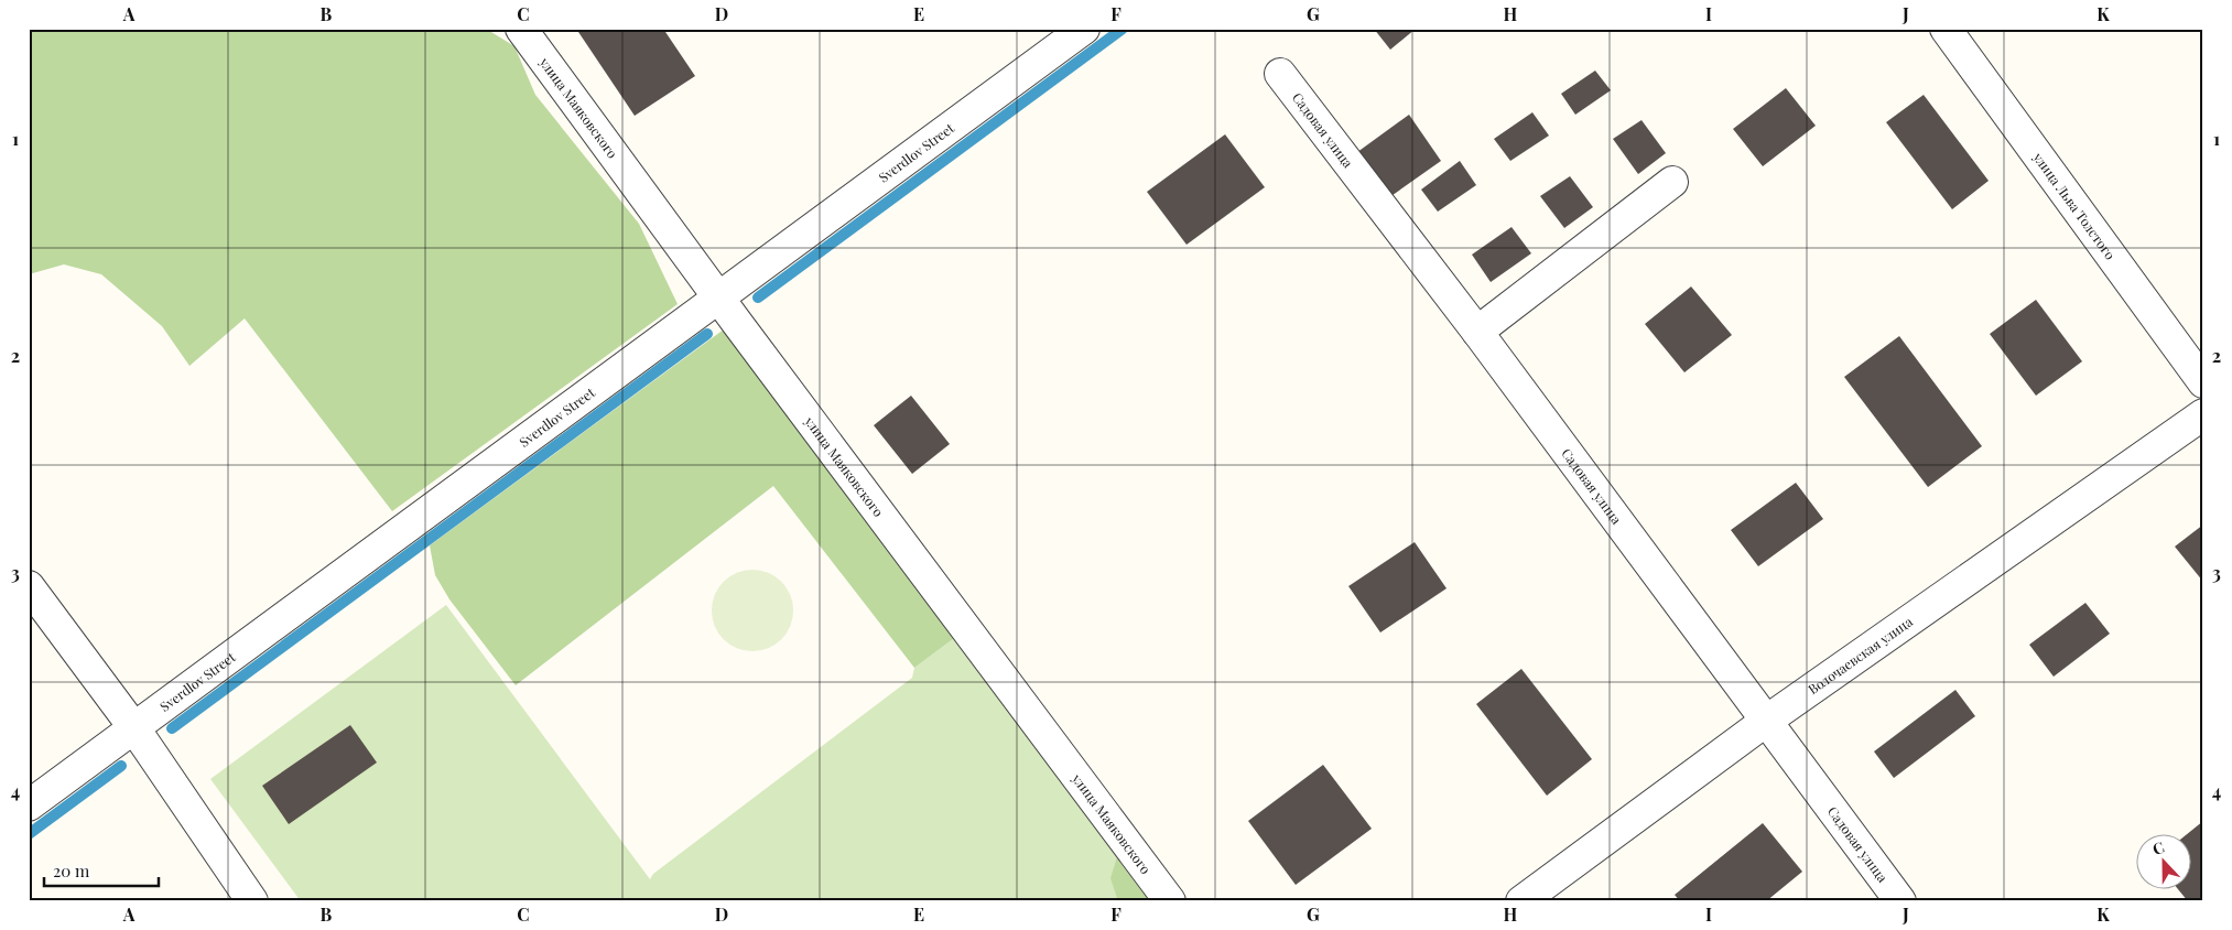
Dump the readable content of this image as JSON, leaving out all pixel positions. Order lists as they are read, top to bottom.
{
  "streets": {
    "street": [
      "улица Маяковского",
      "Садовая улица",
      "Sverdlov Street",
      "улица Льва Толстого",
      "Волочаевская улица"
    ]
  },
  "crossings": [
    ["улица Маяковского", "Sverdlov Street"],
    ["Садовая улица", "Волочаевская улица"]
  ],
  "scale_bar": "20 m",
  "north": "top",
  "grid": {
    "columns": [
      "A",
      "B",
      "C",
      "D",
      "E",
      "F",
      "G",
      "H",
      "I",
      "J",
      "K"
    ],
    "rows": [
      "1",
      "2",
      "3",
      "4"
    ]
  }
}
